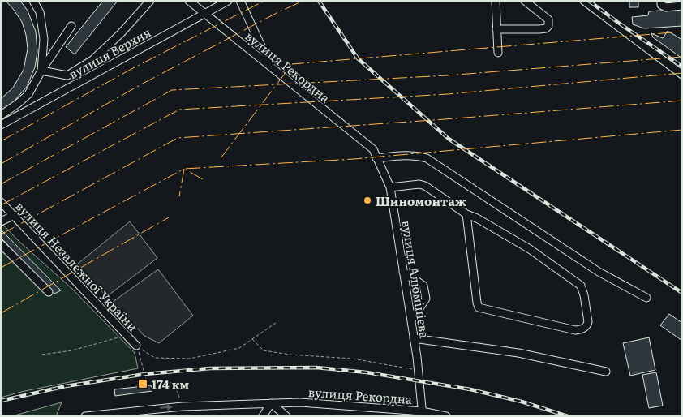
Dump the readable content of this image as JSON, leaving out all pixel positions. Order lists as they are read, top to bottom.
{
  "streets": {
    "street": [
      "вулиця Верхня",
      "вулиця Рекордна",
      "вулиця Незалежної України",
      "вулиця Алюмінієва"
    ]
  },
  "crossings": [
    ["вулиця Верхня", "вулиця Рекордна"],
    ["вулиця Рекордна", "вулиця Алюмінієва"]
  ],
  "places": {
    "other": ["Шиномонтаж"],
    "transit": ["174 км"]
  }
}
